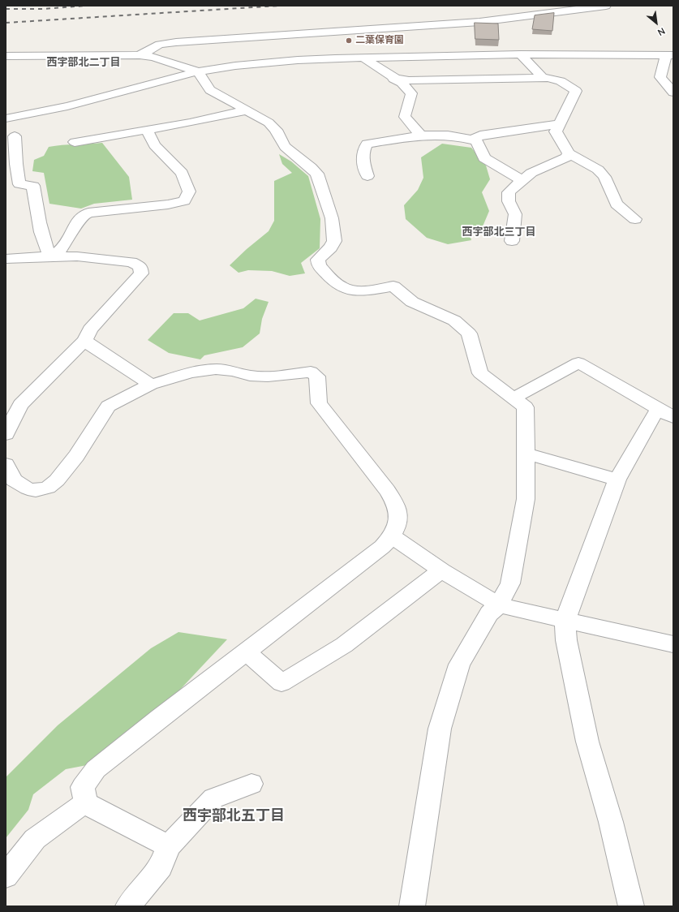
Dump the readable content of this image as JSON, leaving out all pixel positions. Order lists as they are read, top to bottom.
{
  "districts": ["西宇部北二丁目", "西宇部北三丁目", "西宇部北五丁目"],
  "places": ["二葉保育園"],
  "north": "bottom right"
}
